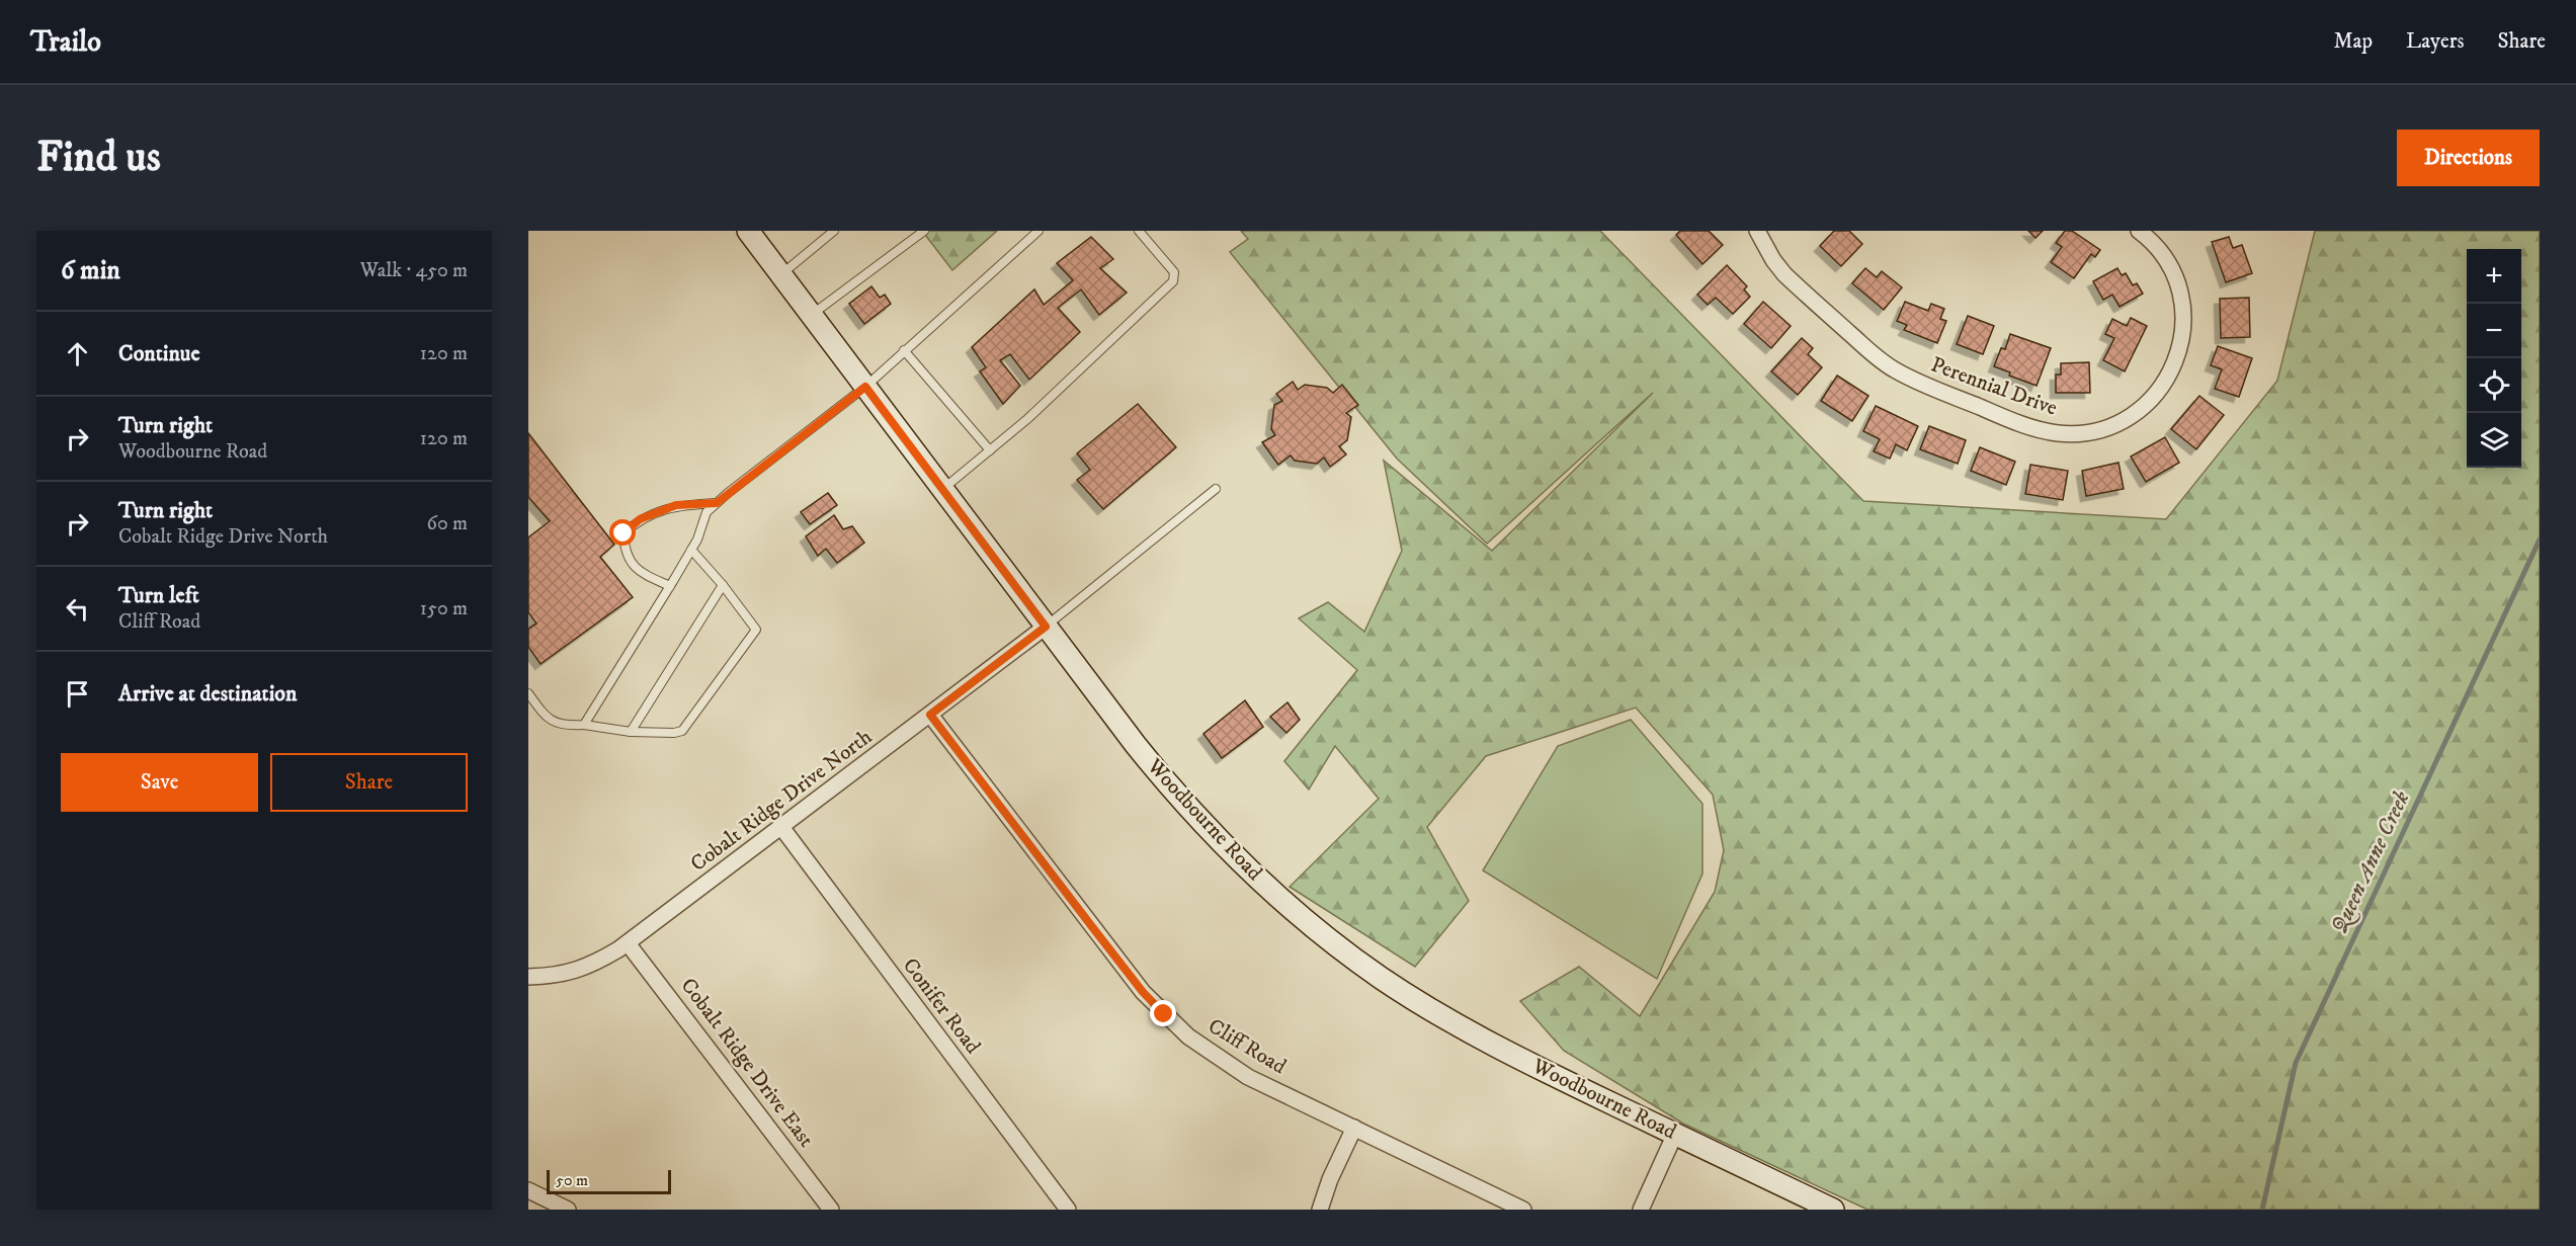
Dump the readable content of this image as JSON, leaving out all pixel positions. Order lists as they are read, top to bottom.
{
  "streets": {
    "main road": ["Woodbourne Road"],
    "street": [
      "Perennial Drive",
      "Cobalt Ridge Drive North",
      "Conifer Road",
      "Cliff Road",
      "Cobalt Ridge Drive East"
    ]
  },
  "crossings": [
    ["Cobalt Ridge Drive North", "Woodbourne Road"],
    ["Cobalt Ridge Drive North", "Conifer Road"],
    ["Cobalt Ridge Drive North", "Cliff Road"],
    ["Cobalt Ridge Drive North", "Cobalt Ridge Drive East"]
  ],
  "water": ["Queen Anne Creek"],
  "scale_bar": "50 m",
  "page": {
    "header": "Trailo",
    "nav": ["Map", "Layers", "Share"],
    "buttons": [
      "Directions",
      ["Save", "Share"]
    ],
    "title": "Find us",
    "heading": ["6 min", "Walk · 450 m"],
    "map_buttons": ["+", "−"],
    "list": [
      ["Continue", "120 m"],
      ["Turn right", "Woodbourne Road", "120 m"],
      ["Turn right", "Cobalt Ridge Drive North", "60 m"],
      ["Turn left", "Cliff Road", "150 m"],
      "Arrive at destination"
    ],
    "scale": "50 m"
  }
}
